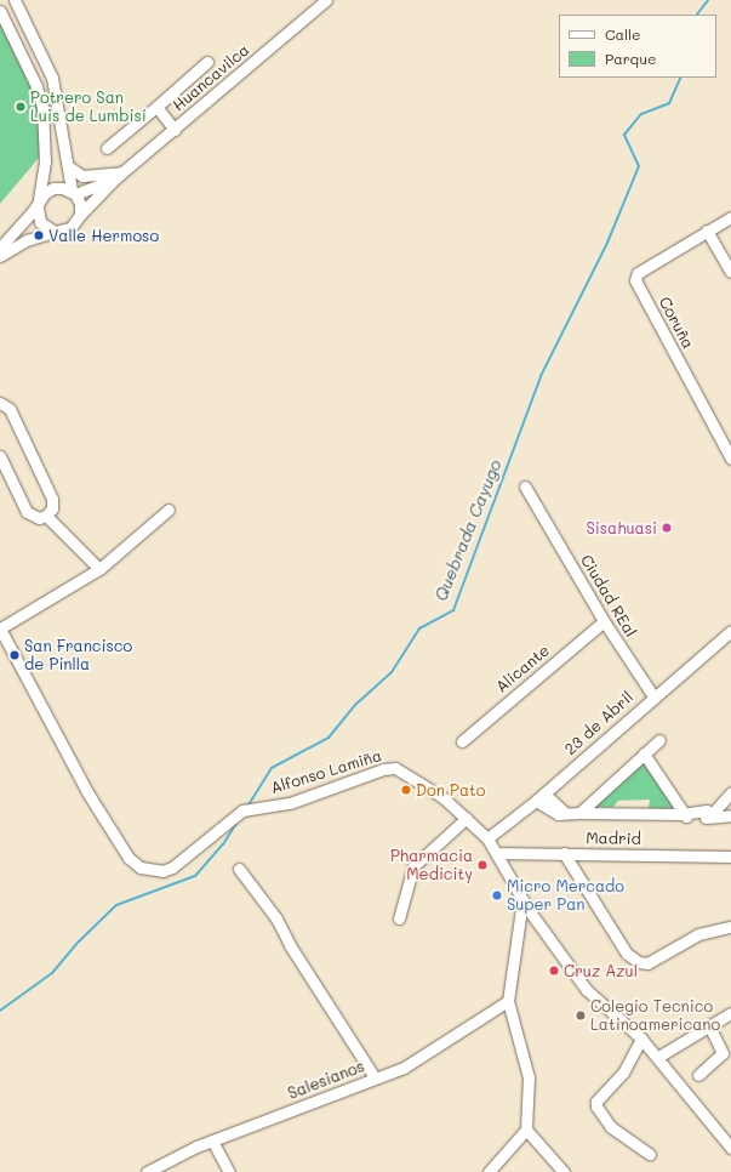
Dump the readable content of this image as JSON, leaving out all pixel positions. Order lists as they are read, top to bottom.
{
  "streets": {
    "street": [
      "Huancavilca",
      "Coruña",
      "Ciudad REal",
      "Alicante",
      "23 de Abril",
      "Alfonso Lamiña",
      "Madrid",
      "Salesianos"
    ]
  },
  "crossings": [
    ["Ciudad REal", "Alicante"],
    ["Ciudad REal", "23 de Abril"],
    ["23 de Abril", "Alfonso Lamiña"],
    ["Alfonso Lamiña", "Madrid"]
  ],
  "water": ["Quebrada Cayugo"],
  "places": [
    "Potrero San Luis de Lumbisí",
    "Valle Hermoso",
    "Sisahuasi",
    "San Francisco de Pinlla",
    "Don Pato",
    "Pharmacia Medicity",
    "Micro Mercado Super Pan",
    "Cruz Azul",
    "Colegio Tecnico Latinoamericano"
  ],
  "legend": ["Calle", "Parque"]
}
